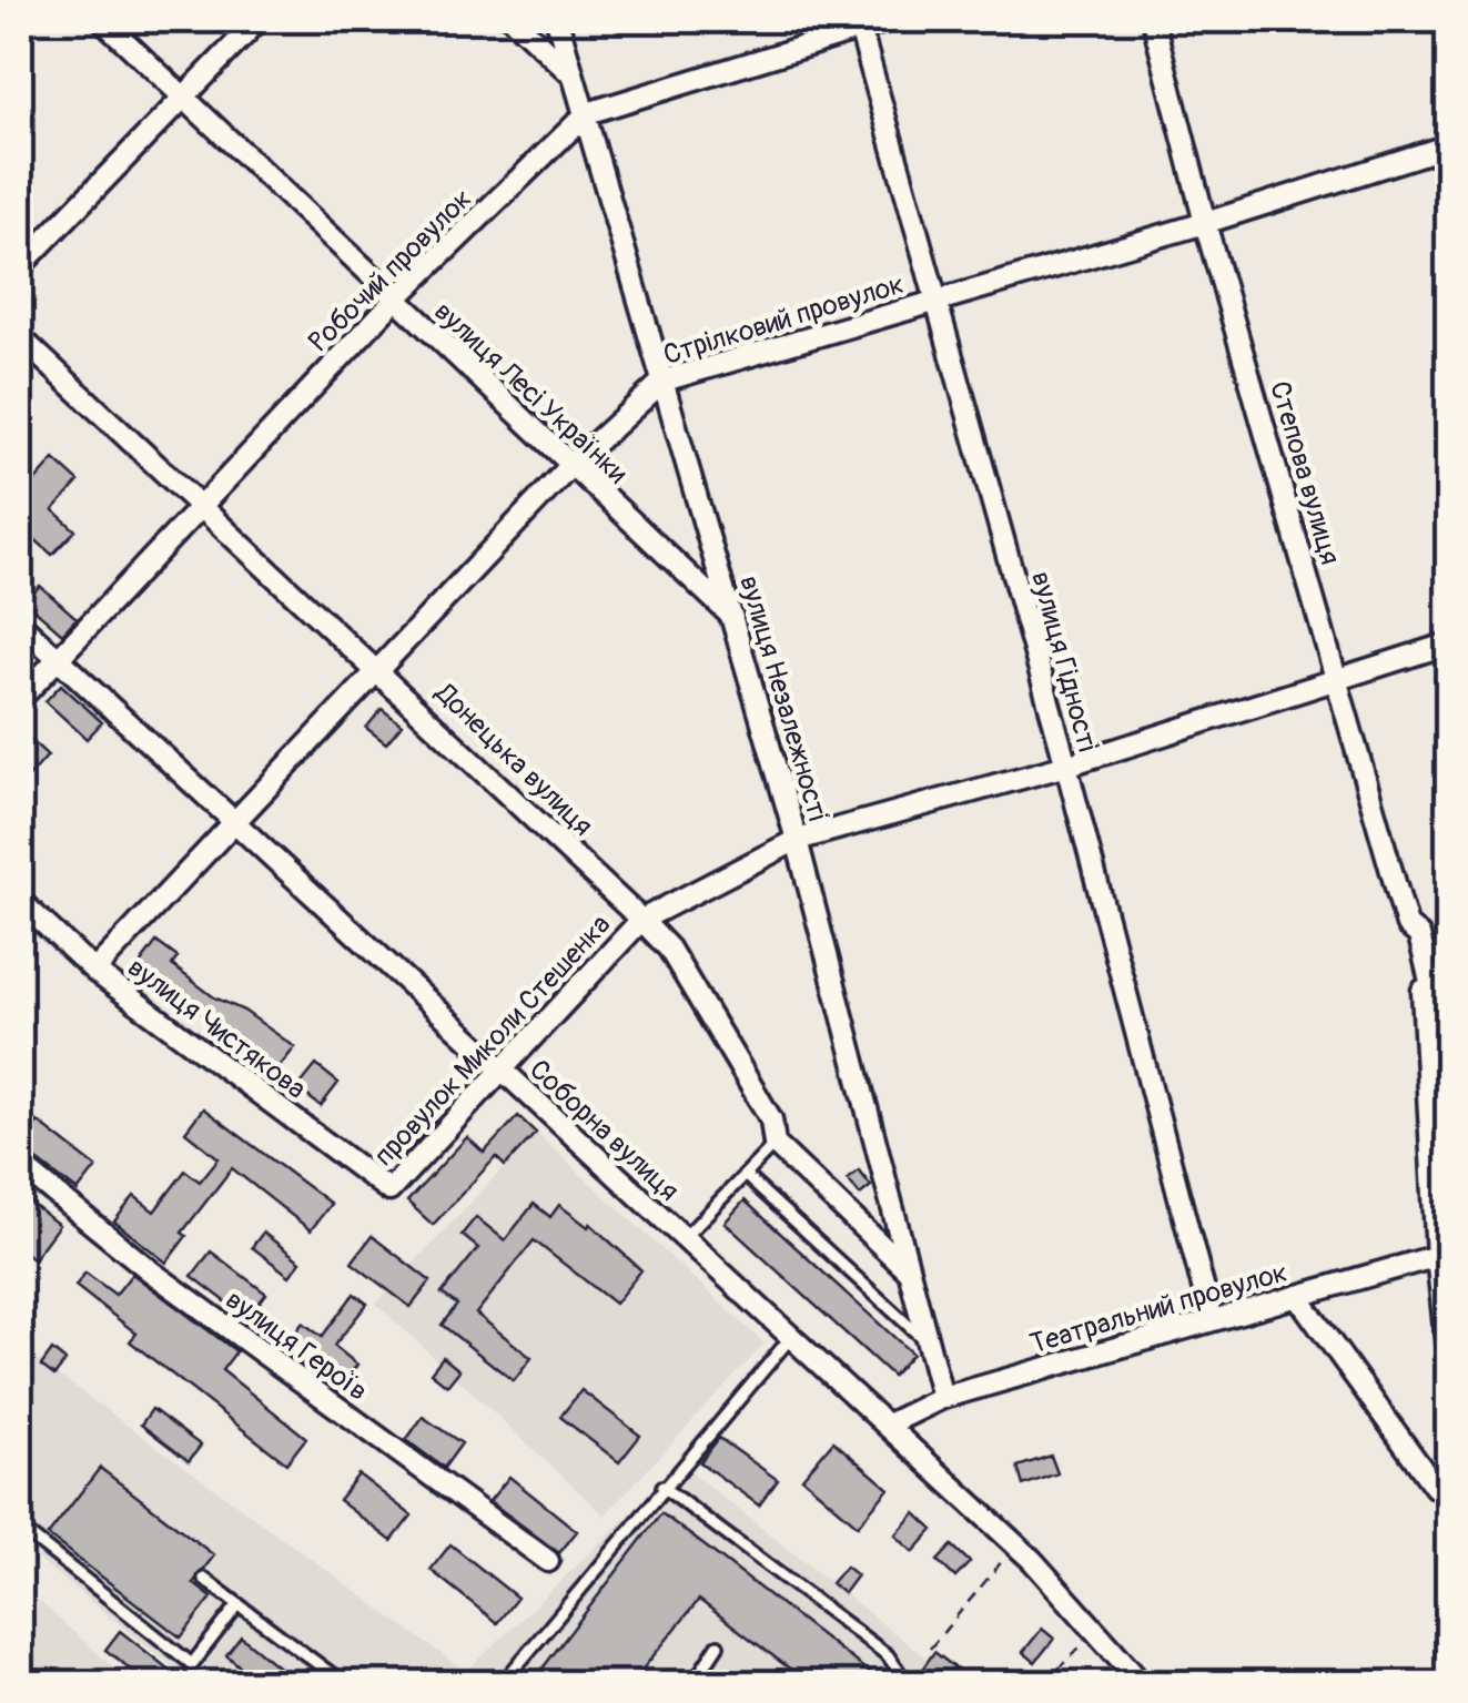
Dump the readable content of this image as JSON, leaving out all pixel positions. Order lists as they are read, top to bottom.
{
  "streets": {
    "street": [
      "Робочий провулок",
      "Стрілковий провулок",
      "вулиця Лесі Українки",
      "Степова вулиця",
      "вулиця Гідності",
      "вулиця Незалежності",
      "Донецька вулиця",
      "вулиця Чистякова",
      "провулок Миколи Стешенка",
      "Соборна вулиця",
      "Театральний провулок",
      "вулиця Героїв"
    ]
  },
  "crossings": [
    ["Робочий провулок", "вулиця Лесі Українки"],
    ["Робочий провулок", "вулиця Гідності"],
    ["Робочий провулок", "вулиця Незалежності"],
    ["Робочий провулок", "Донецька вулиця"],
    ["Робочий провулок", "Соборна вулиця"],
    ["Стрілковий провулок", "вулиця Лесі Українки"],
    ["Стрілковий провулок", "Степова вулиця"],
    ["Стрілковий провулок", "вулиця Гідності"],
    ["Стрілковий провулок", "вулиця Незалежності"],
    ["Стрілковий провулок", "Донецька вулиця"],
    ["Стрілковий провулок", "вулиця Чистякова"],
    ["Стрілковий провулок", "Соборна вулиця"],
    ["вулиця Лесі Українки", "вулиця Незалежності"],
    ["Степова вулиця", "провулок Миколи Стешенка"],
    ["Степова вулиця", "Театральний провулок"],
    ["вулиця Гідності", "провулок Миколи Стешенка"],
    ["вулиця Гідності", "Театральний провулок"],
    ["вулиця Незалежності", "Донецька вулиця"],
    ["вулиця Незалежності", "провулок Миколи Стешенка"],
    ["вулиця Незалежності", "Театральний провулок"],
    ["Донецька вулиця", "провулок Миколи Стешенка"],
    ["вулиця Чистякова", "провулок Миколи Стешенка"],
    ["провулок Миколи Стешенка", "Соборна вулиця"],
    ["Соборна вулиця", "Театральний провулок"]
  ]
}
